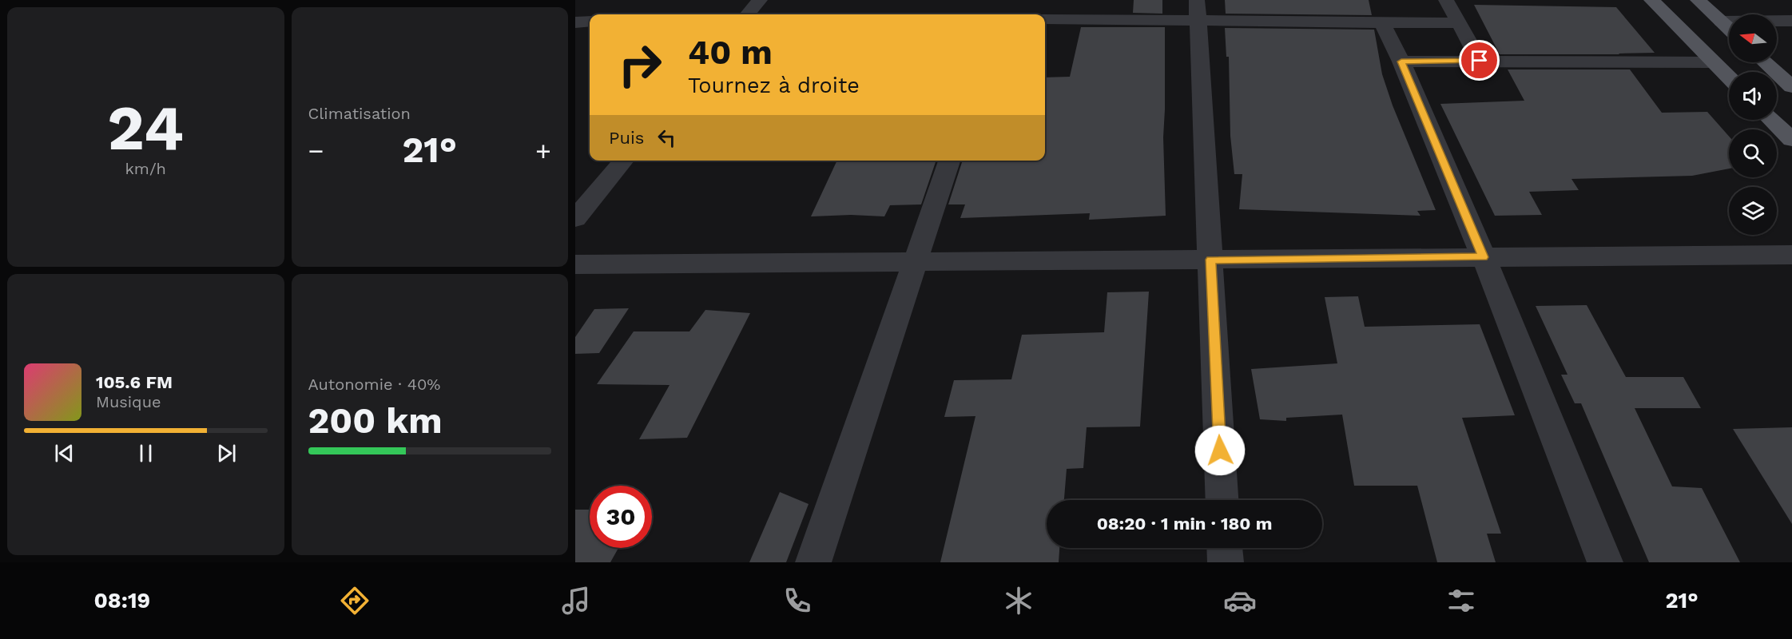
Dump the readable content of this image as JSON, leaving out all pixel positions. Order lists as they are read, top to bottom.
{
  "north": "left",
  "page": {
    "tile": [
      ["24", "km/h"],
      "Climatisation",
      ["Autonomie · 40%", "200 km"]
    ],
    "turn": ["40 m", "Tournez à droite"],
    "then": "Puis",
    "heat": ["−", "21°", "+"],
    "song": ["105.6 FM", "Musique"],
    "limit": "30",
    "trip": "08:20 · 1 min · 180 m",
    "tabs": ["08:19", "21°"]
  }
}
